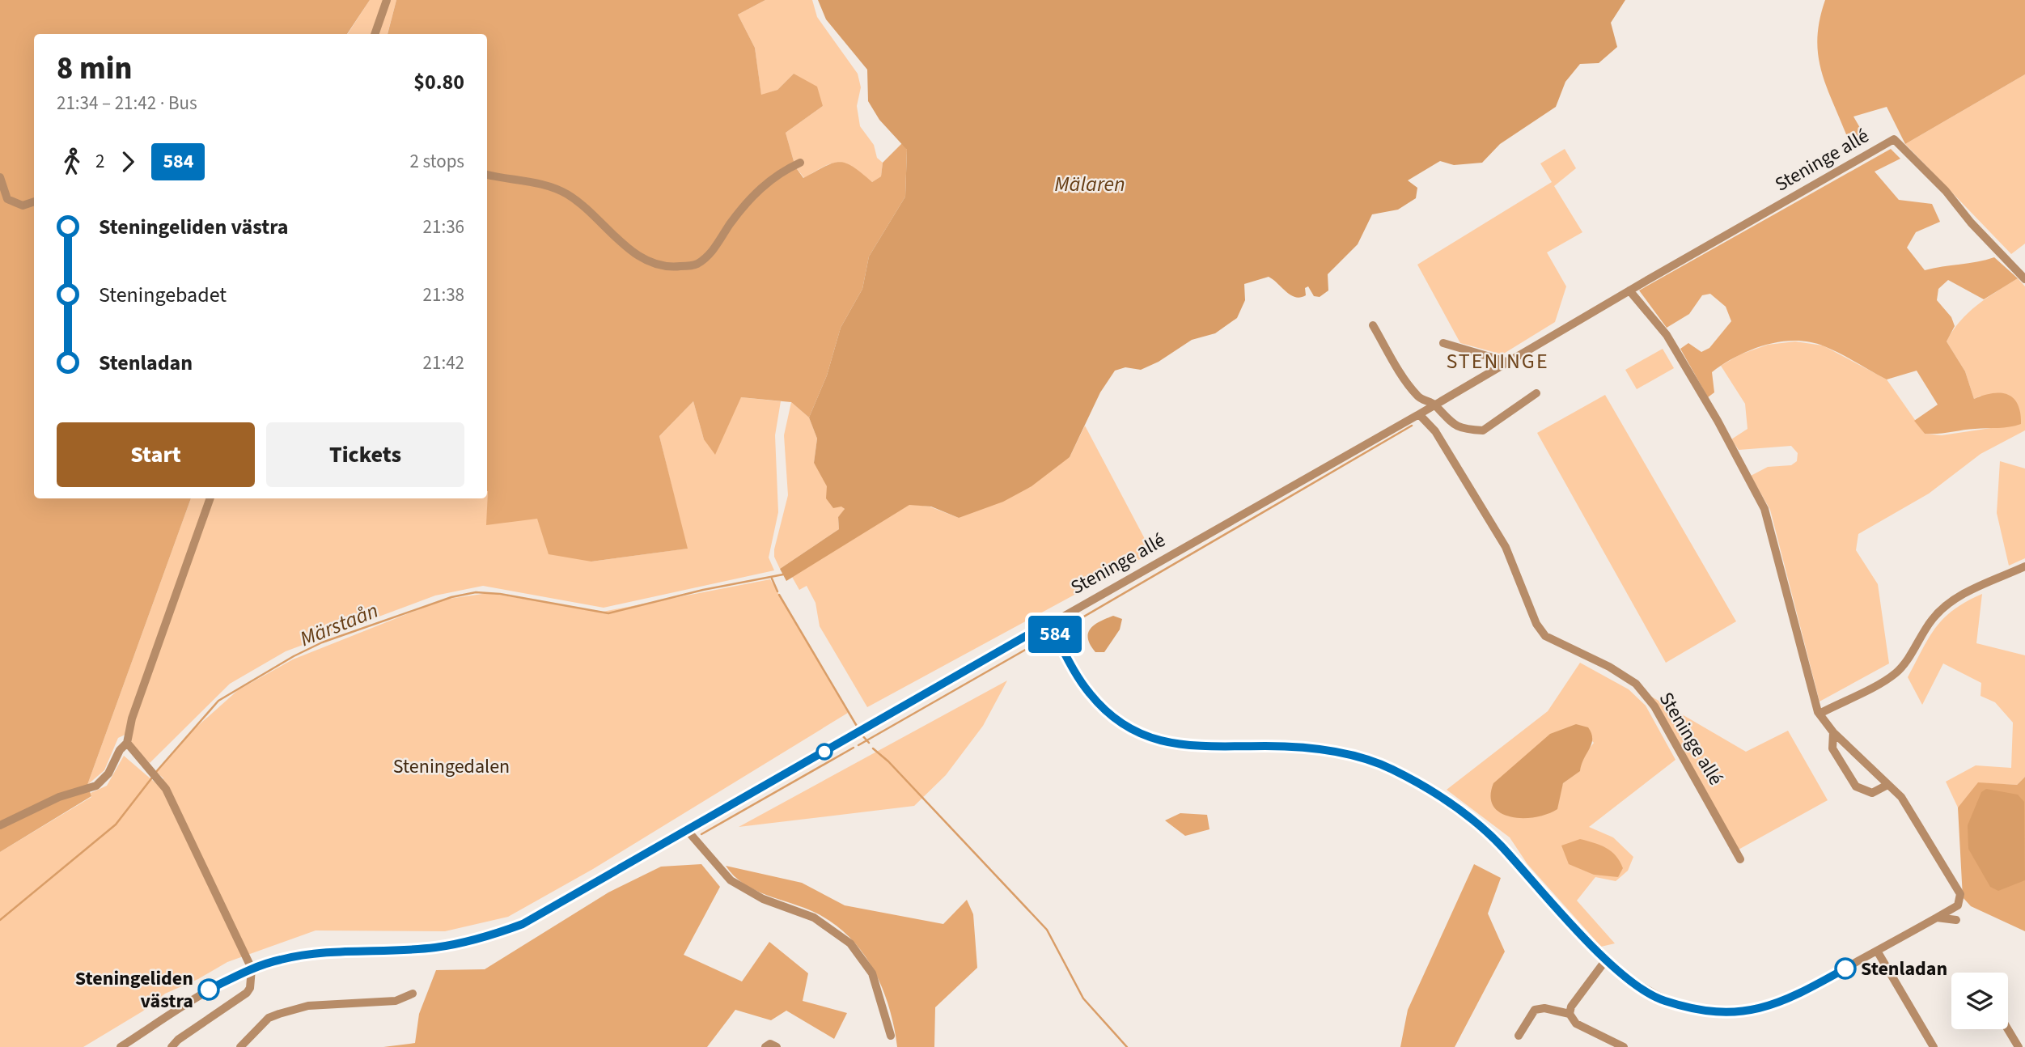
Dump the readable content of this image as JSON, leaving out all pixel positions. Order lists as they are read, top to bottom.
{
  "streets": {
    "street": ["Steninge allé"]
  },
  "districts": ["STENINGE"],
  "water": ["Mälaren", "Märstaån"],
  "parks": ["Steningedalen"],
  "places": ["Stenladan", "Steningeliden västra"],
  "lines": ["bus line 584"],
  "page": {
    "on_map": "584",
    "heading": ["8 min", "21:34 – 21:42 · Bus", "$0.80"],
    "legs": ["2", "584", "2 stops"],
    "list": [
      {
        "name": "Steningeliden västra",
        "value": "21:36"
      },
      {
        "name": "Steningebadet",
        "value": "21:38"
      },
      {
        "name": "Stenladan",
        "value": "21:42"
      }
    ],
    "buttons": ["Start", "Tickets"]
  }
}
